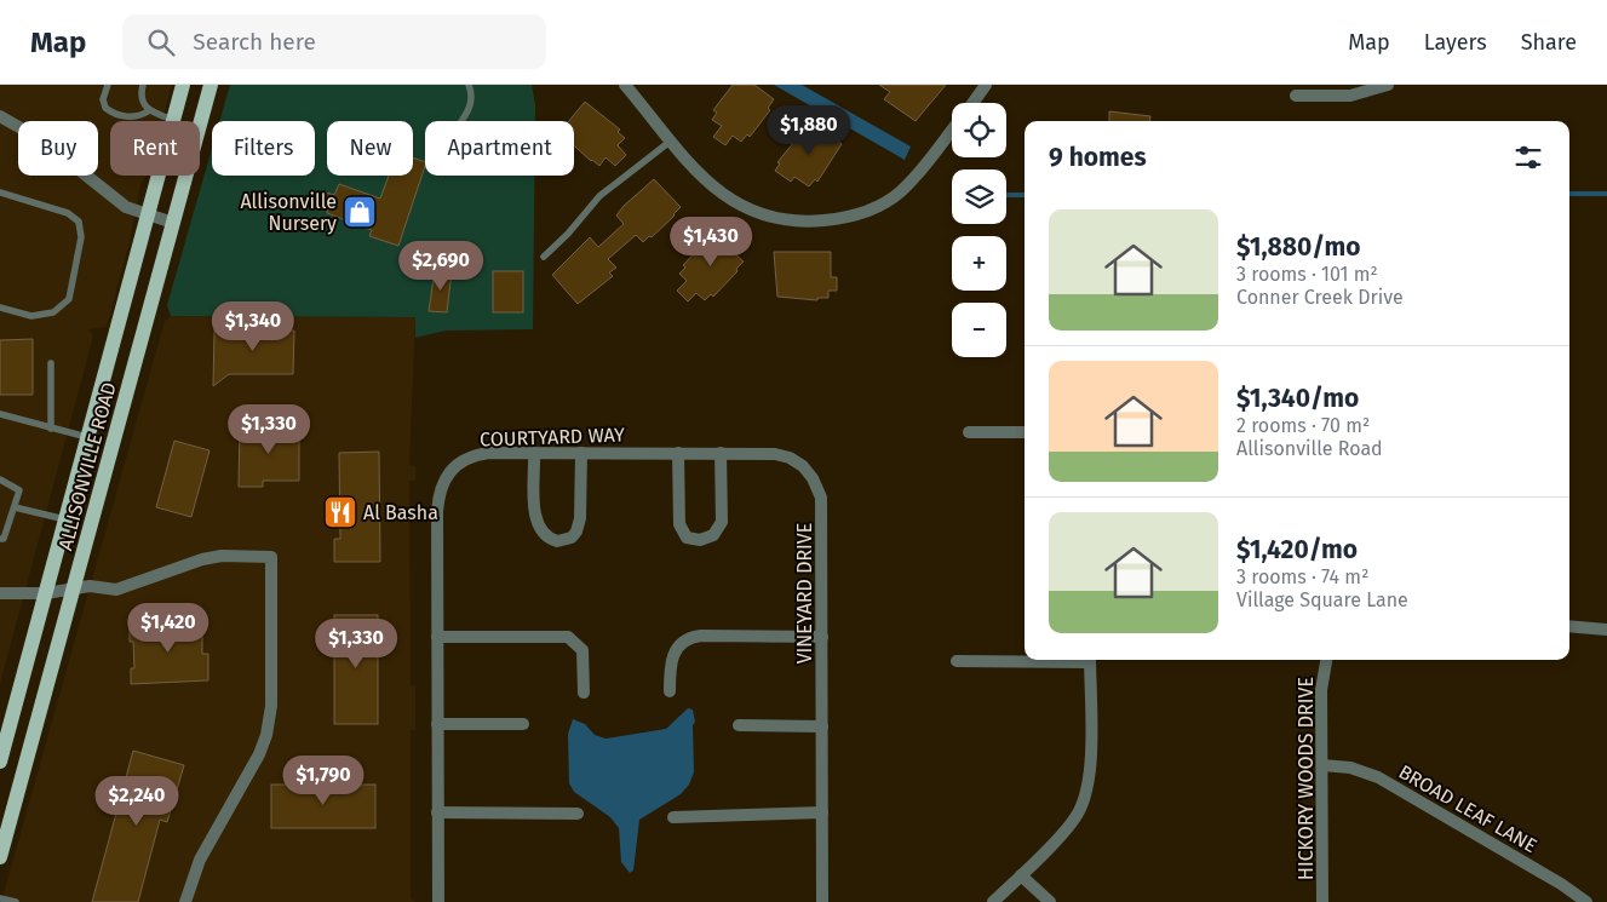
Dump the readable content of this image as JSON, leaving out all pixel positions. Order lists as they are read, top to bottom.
{
  "streets": {
    "main road": ["ALLISONVILLE ROAD"],
    "street": [
      "COURTYARD WAY",
      "VINEYARD DRIVE",
      "HICKORY WOODS DRIVE",
      "BROAD LEAF LANE"
    ]
  },
  "crossings": [
    ["COURTYARD WAY", "VINEYARD DRIVE"],
    ["HICKORY WOODS DRIVE", "BROAD LEAF LANE"]
  ],
  "places": {
    "shop": ["Allisonville Nursery"],
    "restaurant": ["Al Basha"]
  },
  "page": {
    "header": "Map",
    "search": "Search here",
    "nav": ["Map", "Layers", "Share"],
    "map_buttons": ["+", "−"],
    "price": [
      "$1,880",
      "$1,430",
      "$2,690",
      "$1,340",
      "$1,330",
      "$1,420",
      "$1,330",
      "$1,790",
      "$2,240"
    ],
    "chip": [
      "Buy",
      "Rent",
      "Filters",
      "New",
      "Apartment"
    ],
    "heading": "9 homes",
    "list": [
      {
        "name": "$1,880/mo",
        "note": "3 rooms · 101 m² · Conner Creek Drive"
      },
      {
        "name": "$1,340/mo",
        "note": "2 rooms · 70 m² · Allisonville Road"
      },
      {
        "name": "$1,420/mo",
        "note": "3 rooms · 74 m² · Village Square Lane"
      }
    ]
  }
}
